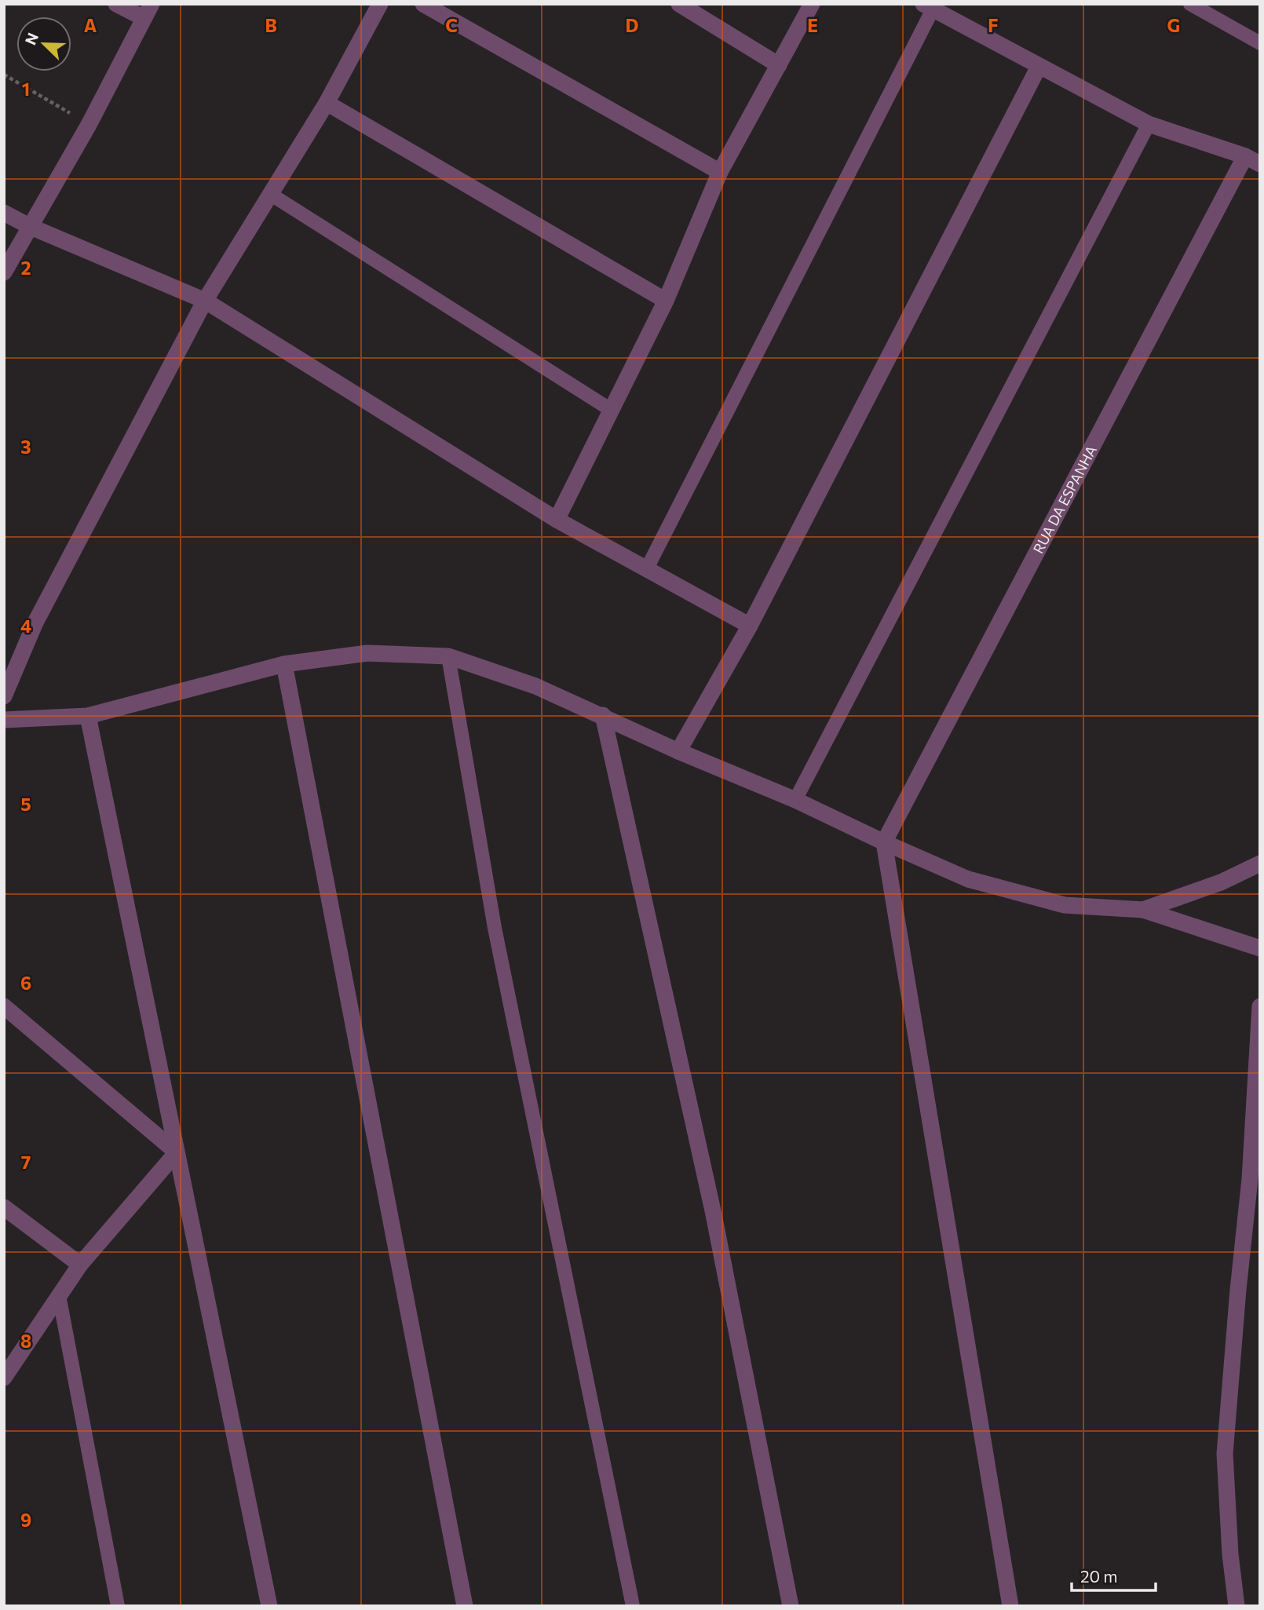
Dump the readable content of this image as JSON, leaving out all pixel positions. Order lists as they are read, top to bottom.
{
  "streets": {
    "street": ["RUA DA ESPANHA"]
  },
  "scale_bar": "20 m",
  "north": "top left",
  "grid": {
    "columns": [
      "A",
      "B",
      "C",
      "D",
      "E",
      "F",
      "G"
    ],
    "rows": [
      "1",
      "2",
      "3",
      "4",
      "5",
      "6",
      "7",
      "8",
      "9"
    ]
  }
}
